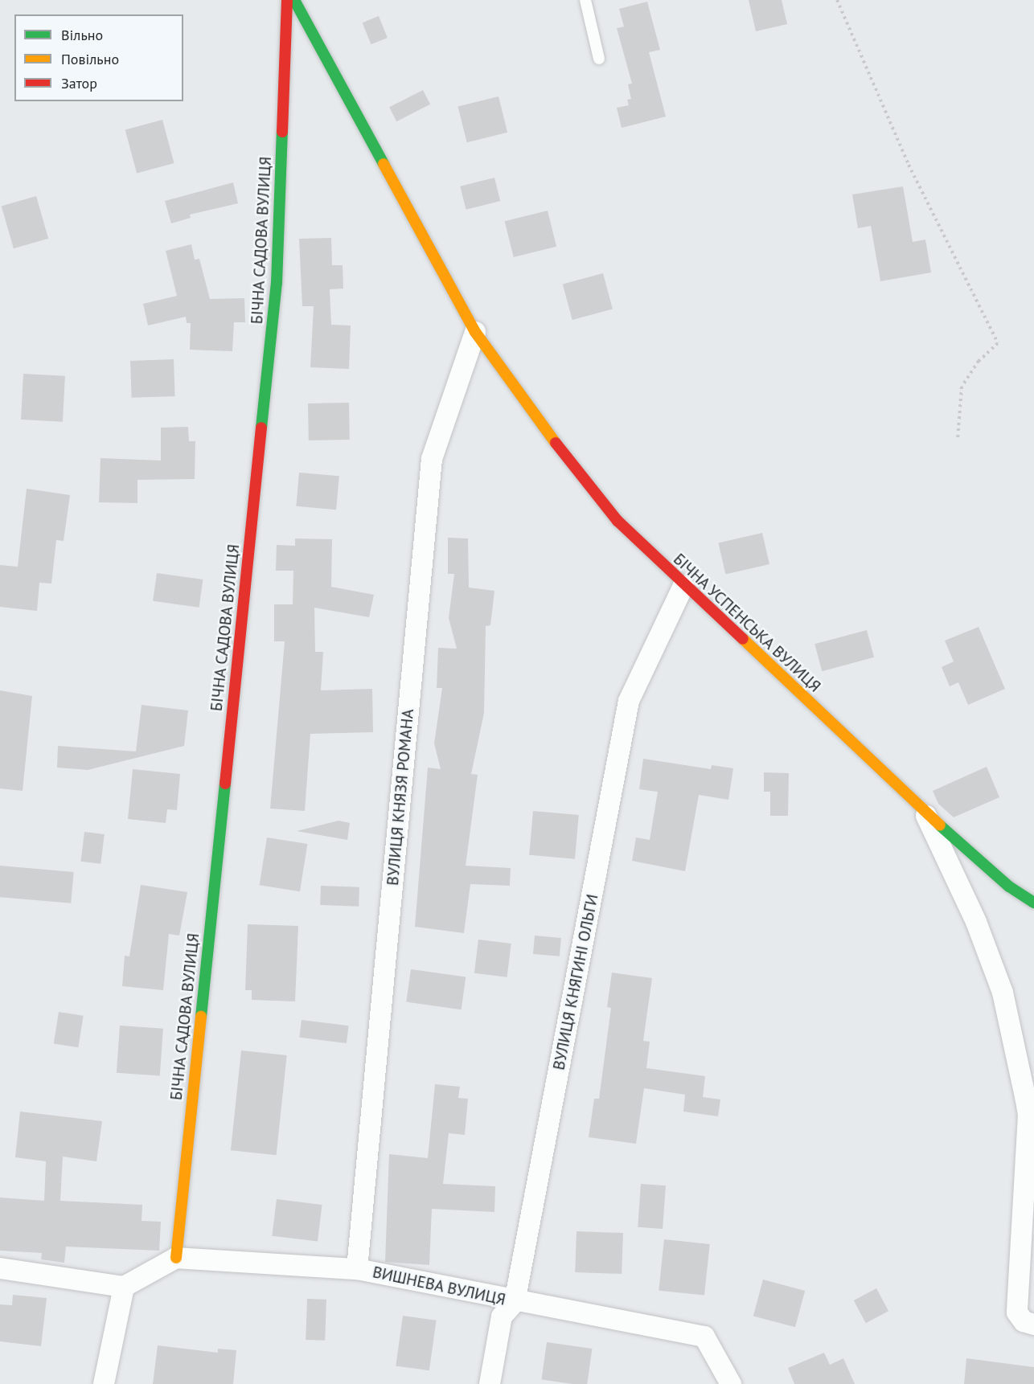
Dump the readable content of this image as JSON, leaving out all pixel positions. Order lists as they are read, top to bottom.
{
  "streets": {
    "street": [
      "БІЧНА САДОВА ВУЛИЦЯ",
      "БІЧНА УСПЕНСЬКА ВУЛИЦЯ",
      "ВУЛИЦЯ КНЯЗЯ РОМАНА",
      "ВУЛИЦЯ КНЯГИНІ ОЛЬГИ",
      "ВИШНЕВА ВУЛИЦЯ"
    ]
  },
  "crossings": [
    ["БІЧНА САДОВА ВУЛИЦЯ", "ВИШНЕВА ВУЛИЦЯ"],
    ["БІЧНА УСПЕНСЬКА ВУЛИЦЯ", "ВУЛИЦЯ КНЯЗЯ РОМАНА"],
    ["БІЧНА УСПЕНСЬКА ВУЛИЦЯ", "ВУЛИЦЯ КНЯГИНІ ОЛЬГИ"],
    ["ВУЛИЦЯ КНЯЗЯ РОМАНА", "ВИШНЕВА ВУЛИЦЯ"],
    ["ВУЛИЦЯ КНЯГИНІ ОЛЬГИ", "ВИШНЕВА ВУЛИЦЯ"]
  ],
  "legend": ["Вільно", "Повільно", "Затор"]
}
